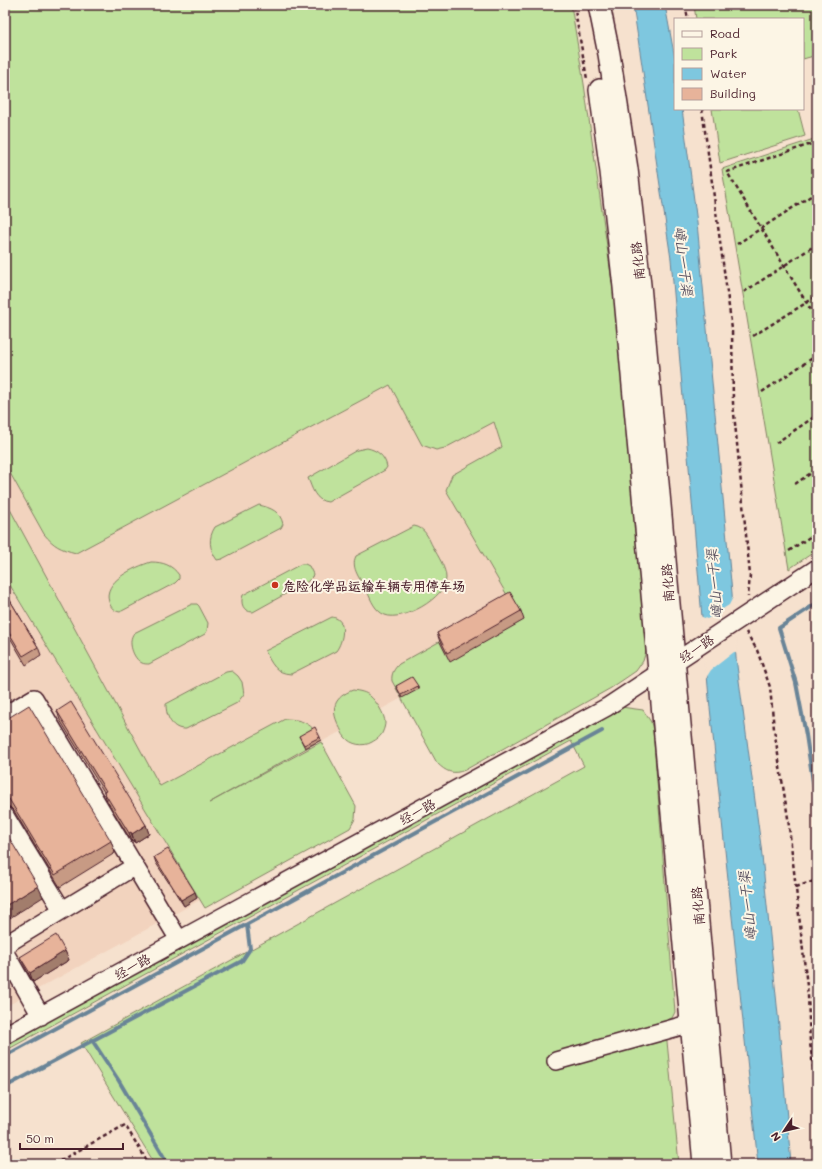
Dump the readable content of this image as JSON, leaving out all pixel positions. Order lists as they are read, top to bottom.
{
  "streets": {
    "main road": ["南化路"],
    "street": ["经一路"]
  },
  "crossings": [
    ["南化路", "经一路"]
  ],
  "water": ["嶂山一干渠"],
  "places": ["危险化学品运输车辆专用停车场"],
  "legend": [
    "Road",
    "Park",
    "Water",
    "Building"
  ],
  "scale_bar": "50 m",
  "north": "bottom left"
}
